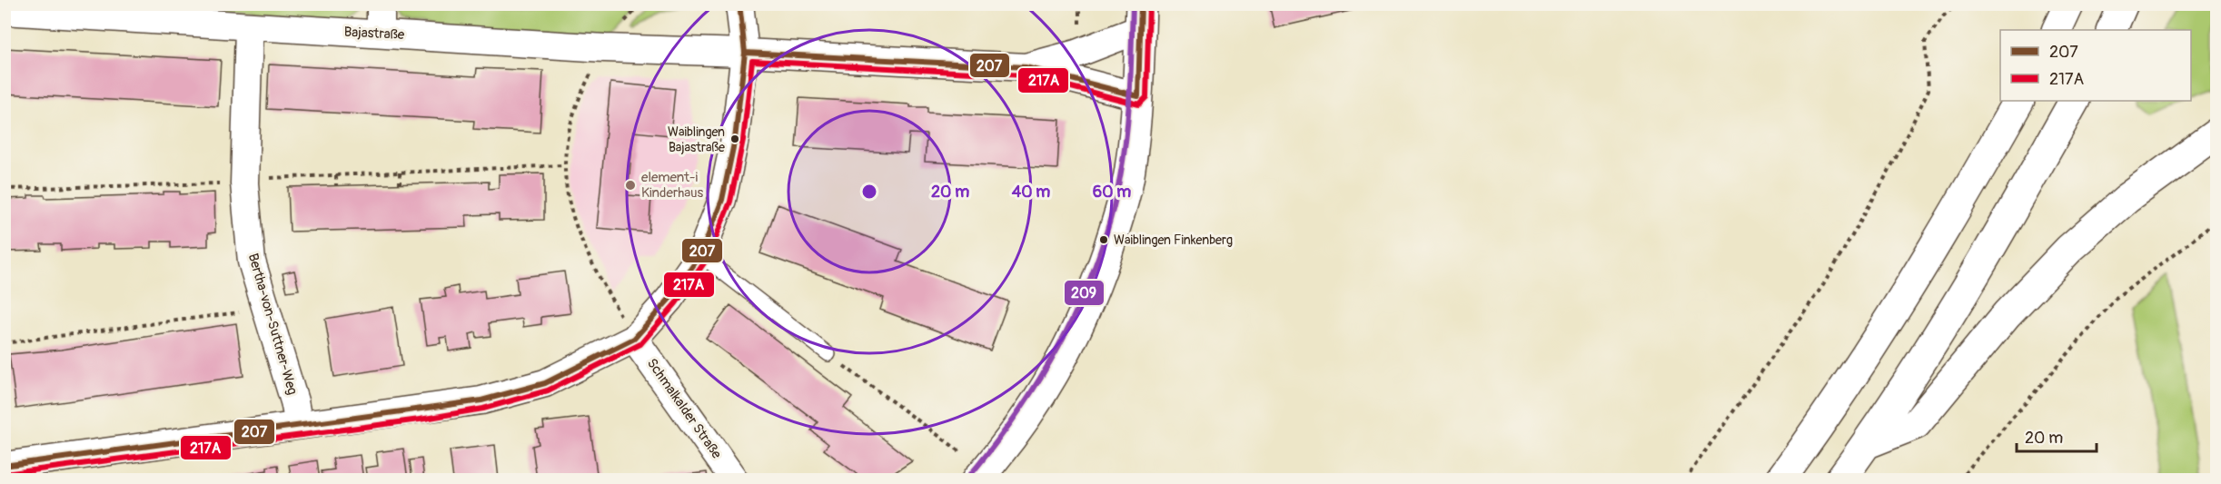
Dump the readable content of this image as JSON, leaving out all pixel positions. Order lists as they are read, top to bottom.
{
  "streets": {
    "street": ["Bajastraße", "Bertha-von-Suttner-Weg", "Schmalkalder Straße"]
  },
  "crossings": [
    ["Bajastraße", "Bertha-von-Suttner-Weg"]
  ],
  "places": ["Waiblingen Bajastraße", "element-i Kinderhaus", "Waiblingen Finkenberg"],
  "lines": ["transit line 207", "transit line 217A", "transit line 209"],
  "legend": ["207", "217A"],
  "scale_bar": "20 m",
  "rings": ["20 m", "40 m", "60 m"]
}
